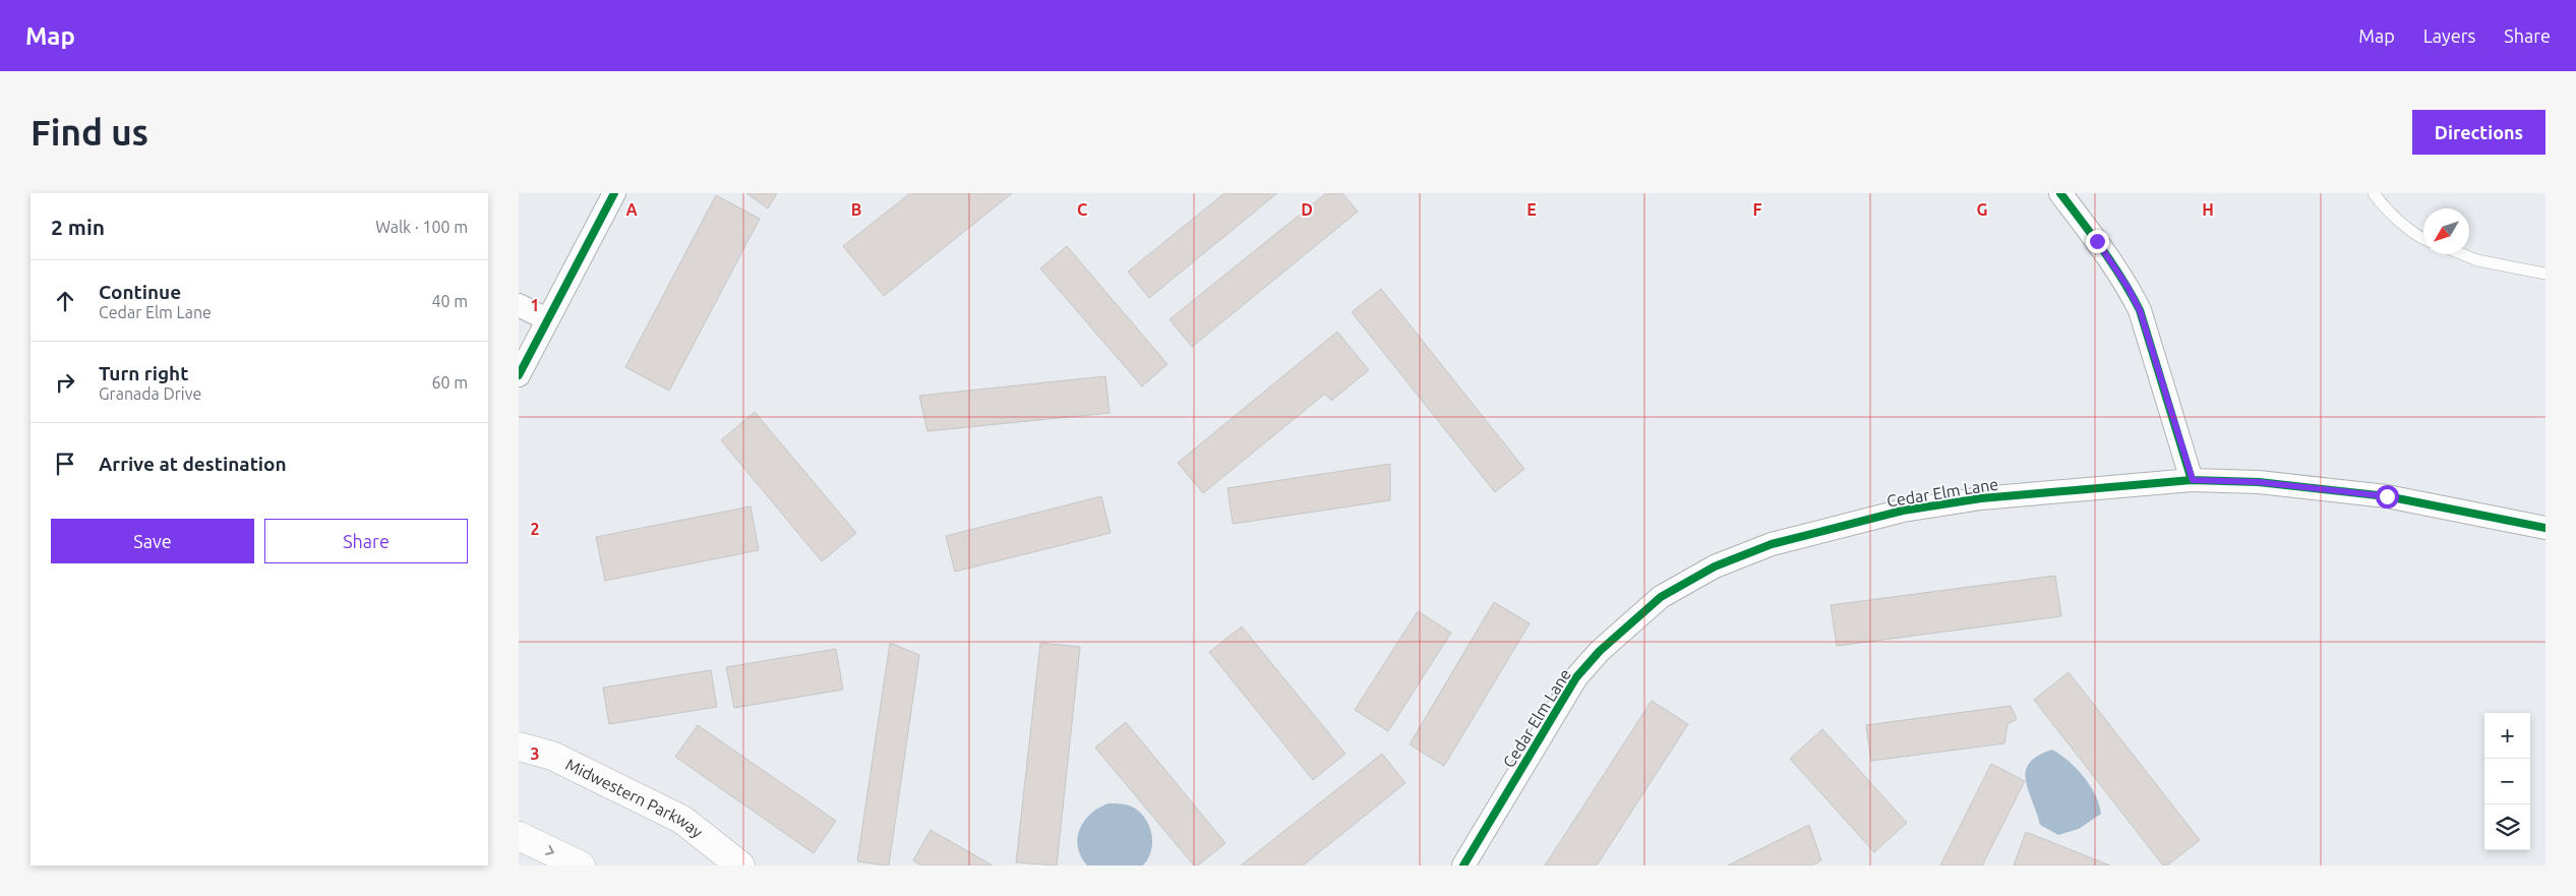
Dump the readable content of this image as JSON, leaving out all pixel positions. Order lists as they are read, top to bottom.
{
  "streets": {
    "main road": ["Midwestern Parkway"],
    "street": ["Cedar Elm Lane"]
  },
  "north": "bottom left",
  "page": {
    "header": "Map",
    "nav": ["Map", "Layers", "Share"],
    "buttons": [
      "Directions",
      ["Save", "Share"]
    ],
    "title": "Find us",
    "heading": ["2 min", "Walk · 100 m"],
    "list": [
      ["Continue", "Cedar Elm Lane", "40 m"],
      ["Turn right", "Granada Drive", "60 m"],
      "Arrive at destination"
    ],
    "map_buttons": ["+", "−"]
  },
  "grid": {
    "columns": [
      "A",
      "B",
      "C",
      "D",
      "E",
      "F",
      "G",
      "H"
    ],
    "rows": ["1", "2", "3"]
  }
}
